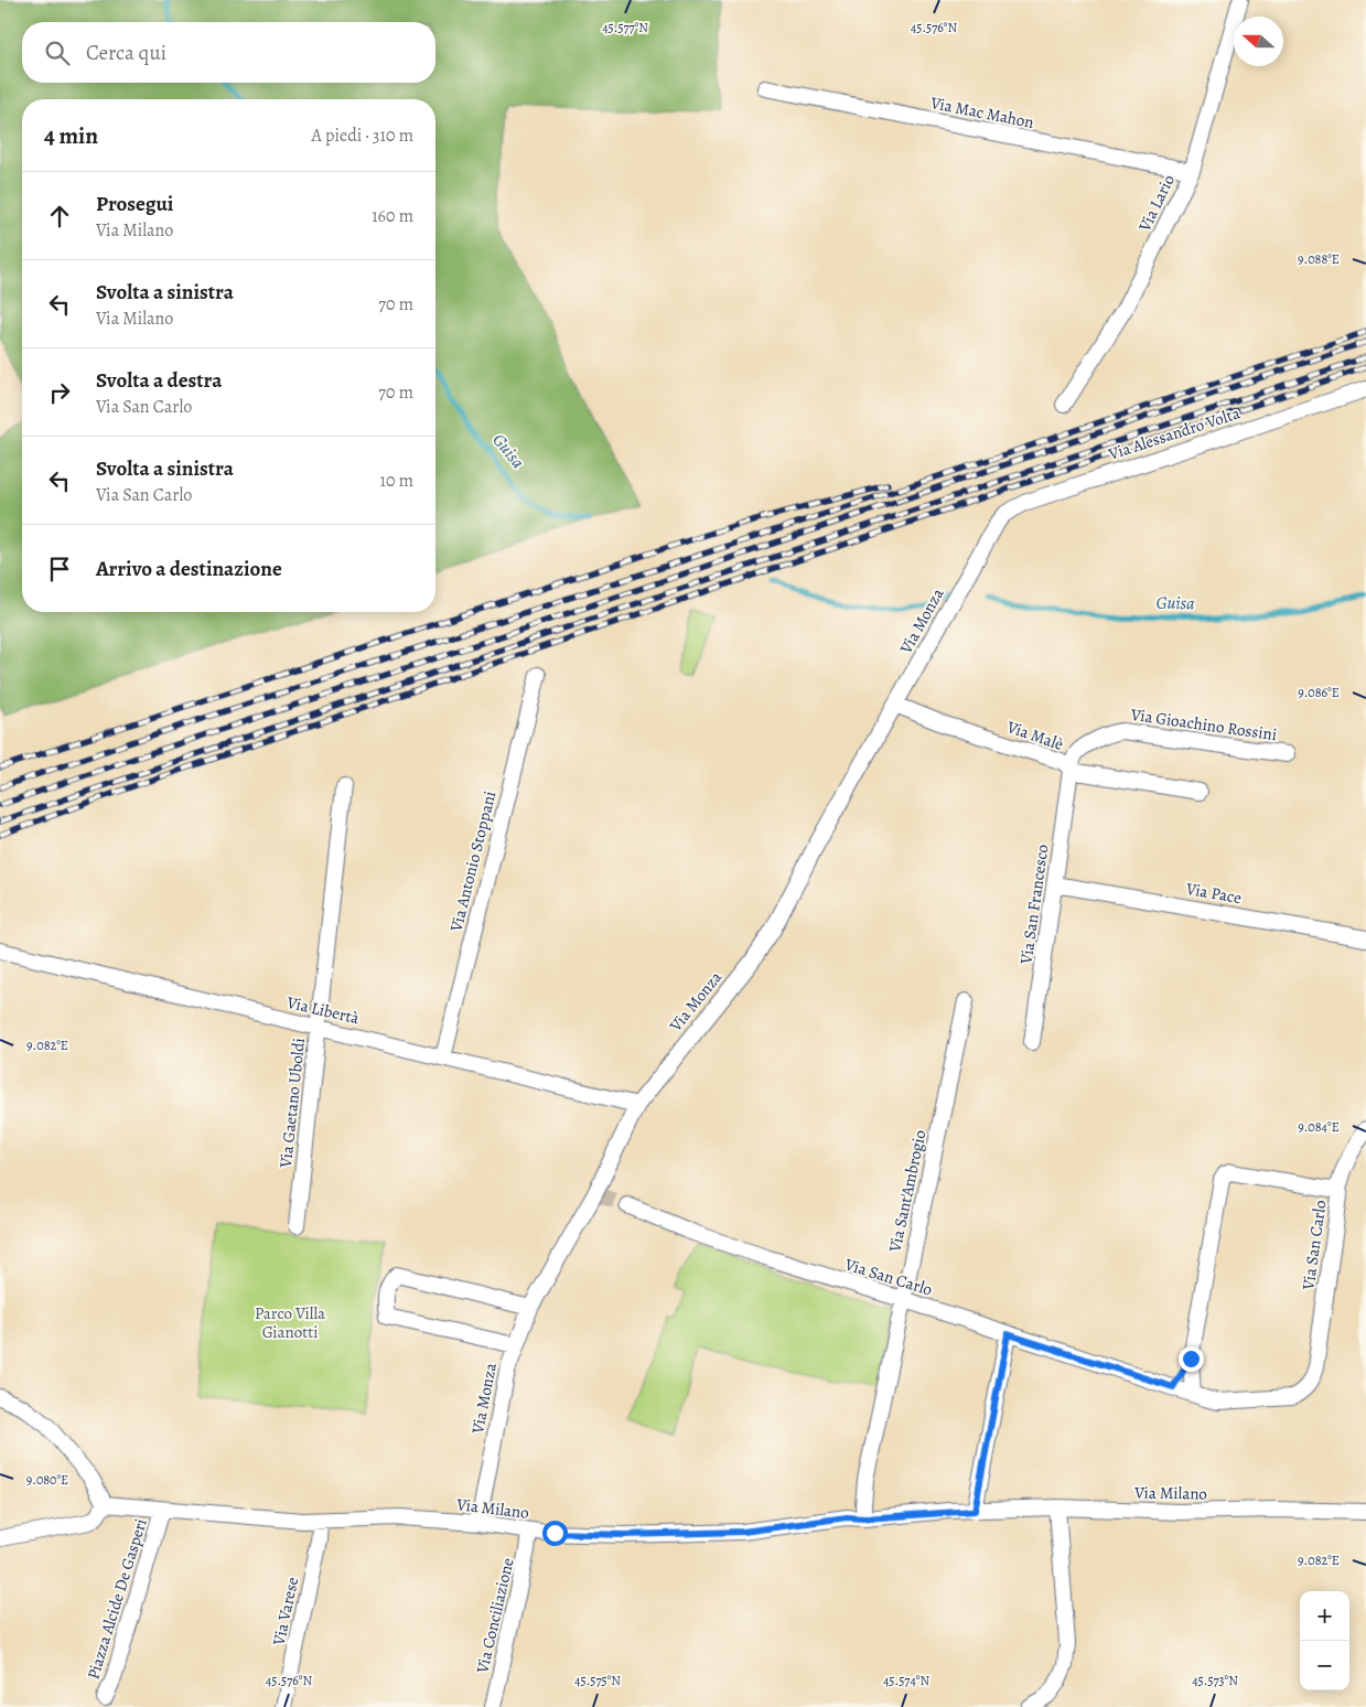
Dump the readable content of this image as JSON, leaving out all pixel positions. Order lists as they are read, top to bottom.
{
  "streets": {
    "street": [
      "Via Mac Mahon",
      "Via Lario",
      "Via Alessandro Volta",
      "Via Monza",
      "Via Gioachino Rossini",
      "Via Malè",
      "Via Antonio Stoppani",
      "Via Pace",
      "Via San Francesco",
      "Via Libertà",
      "Via Gaetano Uboldi",
      "Via Sant'Ambrogio",
      "Via San Carlo",
      "Via Milano",
      "Piazza Alcide De Gasperi",
      "Via Varese",
      "Via Conciliazione"
    ]
  },
  "crossings": [
    ["Via Mac Mahon", "Via Lario"],
    ["Via Alessandro Volta", "Via Monza"],
    ["Via Monza", "Via Malè"],
    ["Via Monza", "Via Libertà"],
    ["Via Monza", "Via Milano"],
    ["Via Gioachino Rossini", "Via Malè"],
    ["Via Gioachino Rossini", "Via San Francesco"],
    ["Via Malè", "Via San Francesco"],
    ["Via Antonio Stoppani", "Via Libertà"],
    ["Via Pace", "Via San Francesco"],
    ["Via Libertà", "Via Gaetano Uboldi"],
    ["Via Sant'Ambrogio", "Via San Carlo"],
    ["Via Sant'Ambrogio", "Via Milano"],
    ["Via Milano", "Piazza Alcide De Gasperi"],
    ["Via Milano", "Via Varese"],
    ["Via Milano", "Via Conciliazione"]
  ],
  "water": ["Guisa"],
  "parks": ["Parco Villa Gianotti"],
  "north": "left",
  "page": {
    "search": "Cerca qui",
    "heading": ["4 min", "A piedi · 310 m"],
    "list": [
      ["Prosegui", "Via Milano", "160 m"],
      ["Svolta a sinistra", "Via Milano", "70 m"],
      ["Svolta a destra", "Via San Carlo", "70 m"],
      ["Svolta a sinistra", "Via San Carlo", "10 m"],
      "Arrivo a destinazione"
    ],
    "map_buttons": ["+", "−"]
  },
  "coordinates": [
    "45.576°N",
    "45.577°N",
    "9.088°E",
    "9.086°E",
    "9.082°E",
    "9.084°E",
    "9.080°E",
    "45.575°N",
    "45.574°N",
    "45.573°N"
  ]
}
